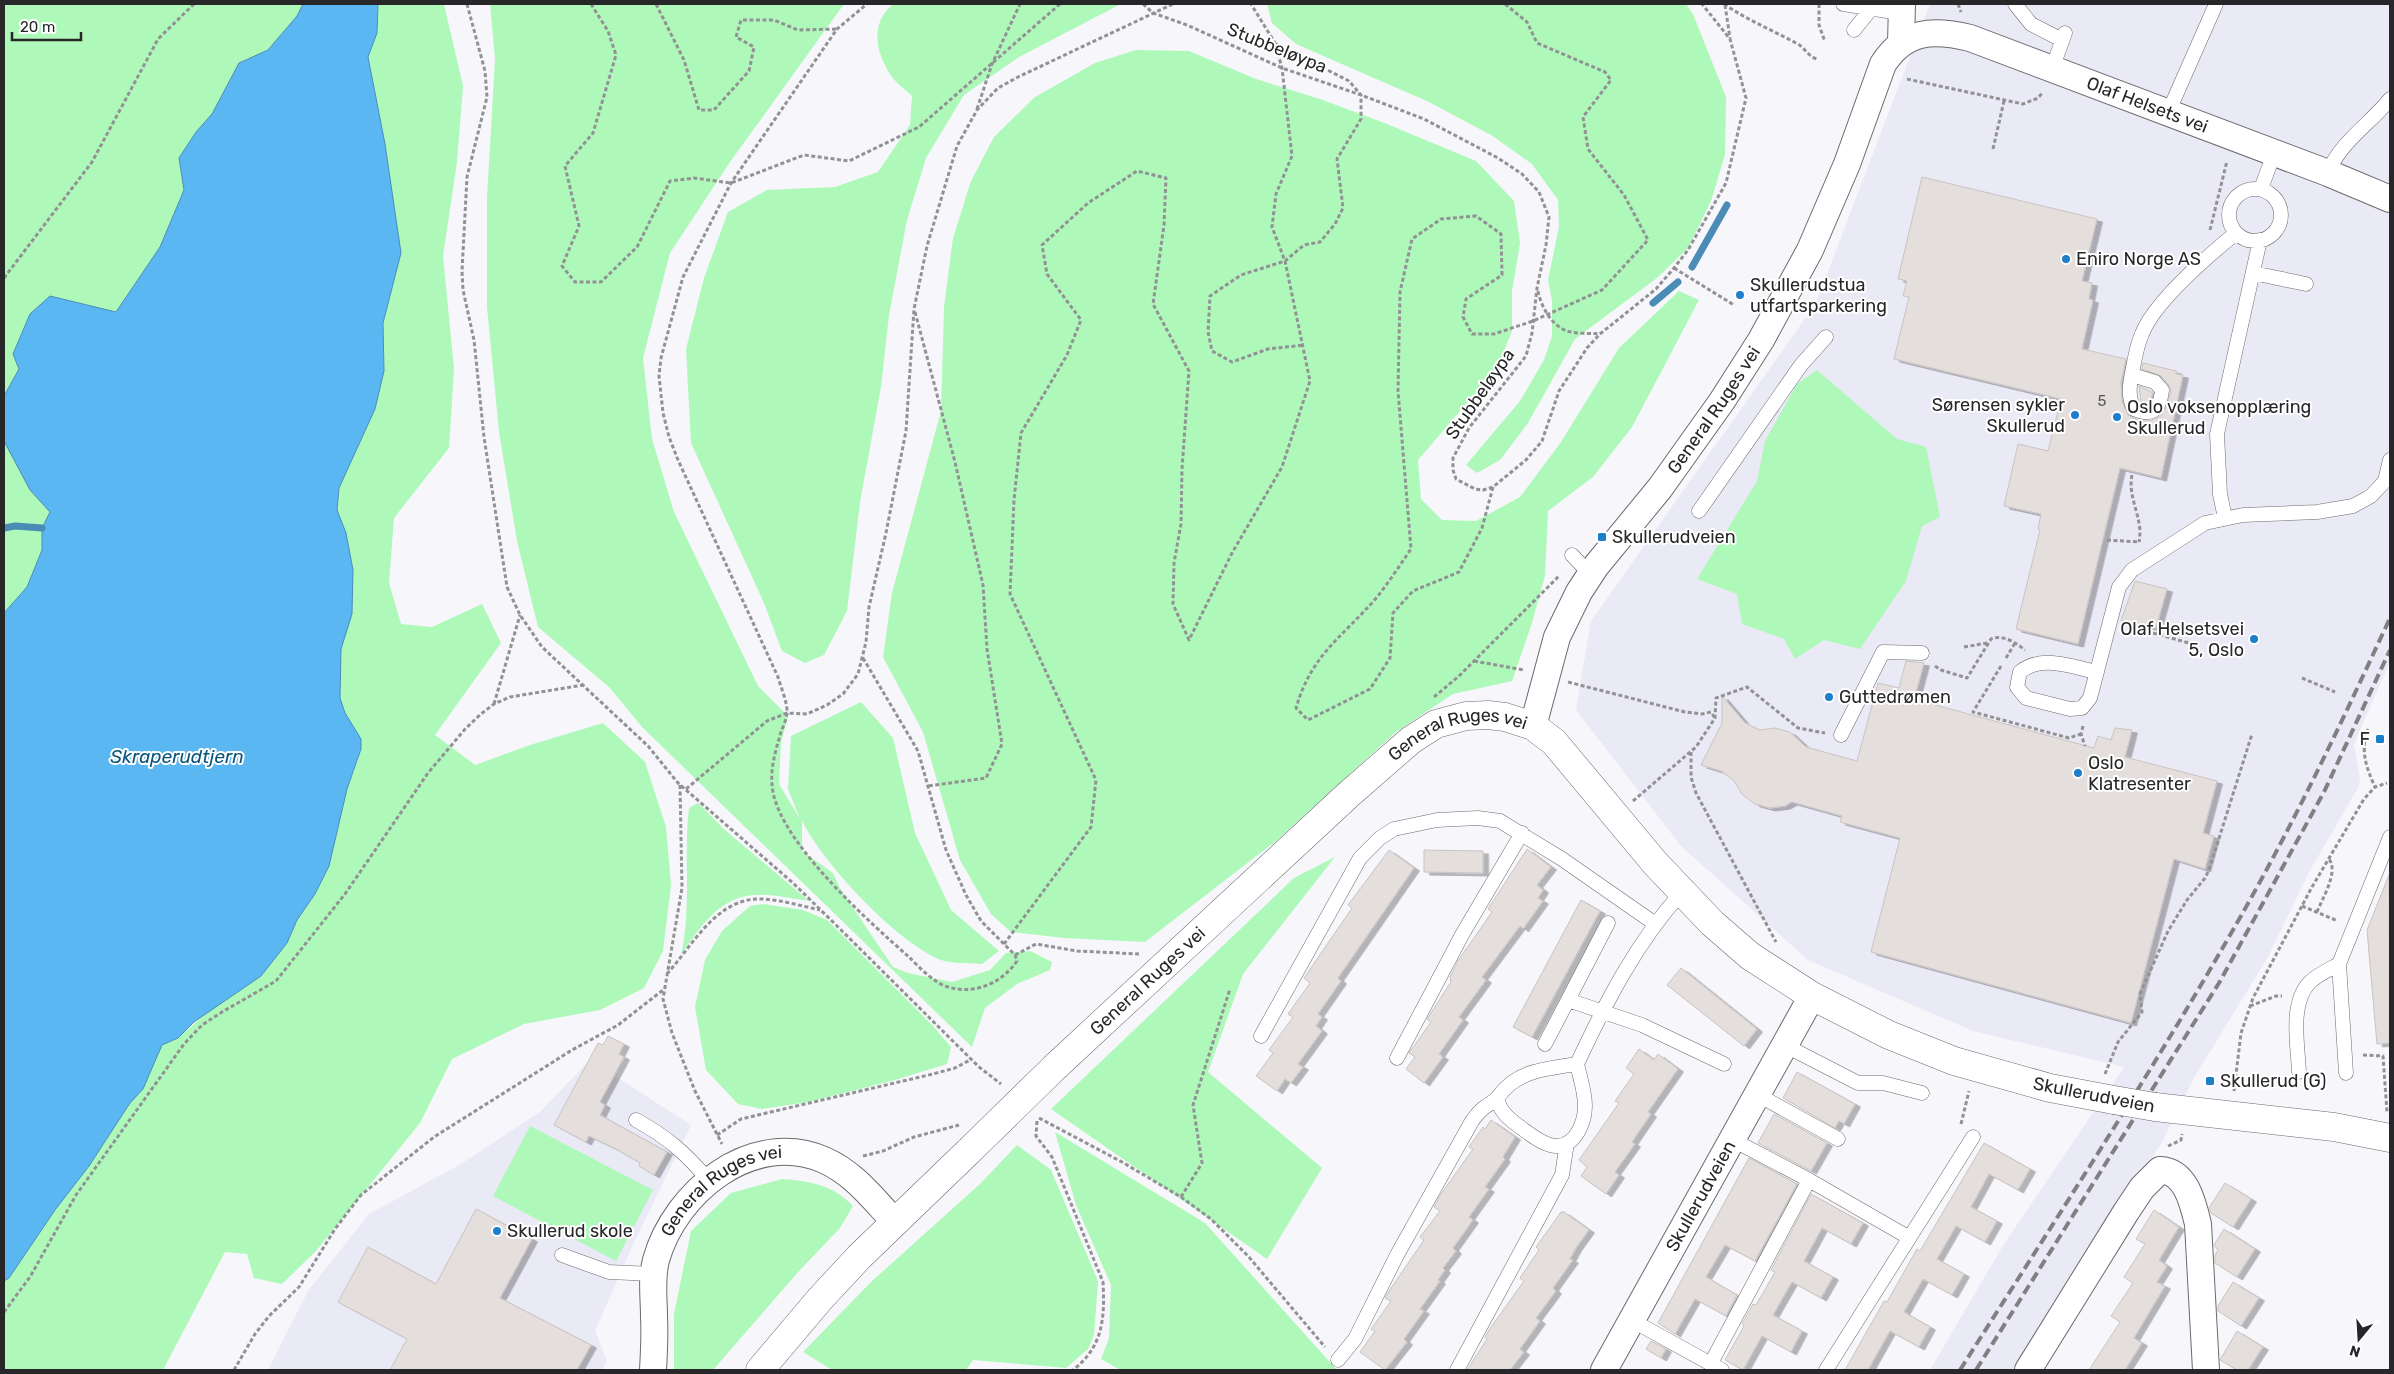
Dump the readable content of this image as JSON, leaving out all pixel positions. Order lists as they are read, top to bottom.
{
  "streets": {
    "main road": ["General Ruges vei", "Skullerudveien"],
    "street": ["Olaf Helsets vei"],
    "path": ["Stubbeløypa"]
  },
  "crossings": [
    ["Olaf Helsets vei", "General Ruges vei"],
    ["General Ruges vei", "Skullerudveien"]
  ],
  "water": ["Skraperudtjern"],
  "places": {
    "other": [
      "Eniro Norge AS",
      "Skullerudstua utfartsparkering",
      "Sørensen sykler Skullerud",
      "Oslo voksenopplæring Skullerud",
      "Olaf Helsetsvei 5, Oslo",
      "Guttedrømen",
      "Oslo Klatresenter",
      "Skullerud skole"
    ],
    "transit": ["Skullerudveien", "F", "Skullerud (G)"]
  },
  "house_numbers": ["5"],
  "scale_bar": "20 m",
  "north": "bottom"
}
